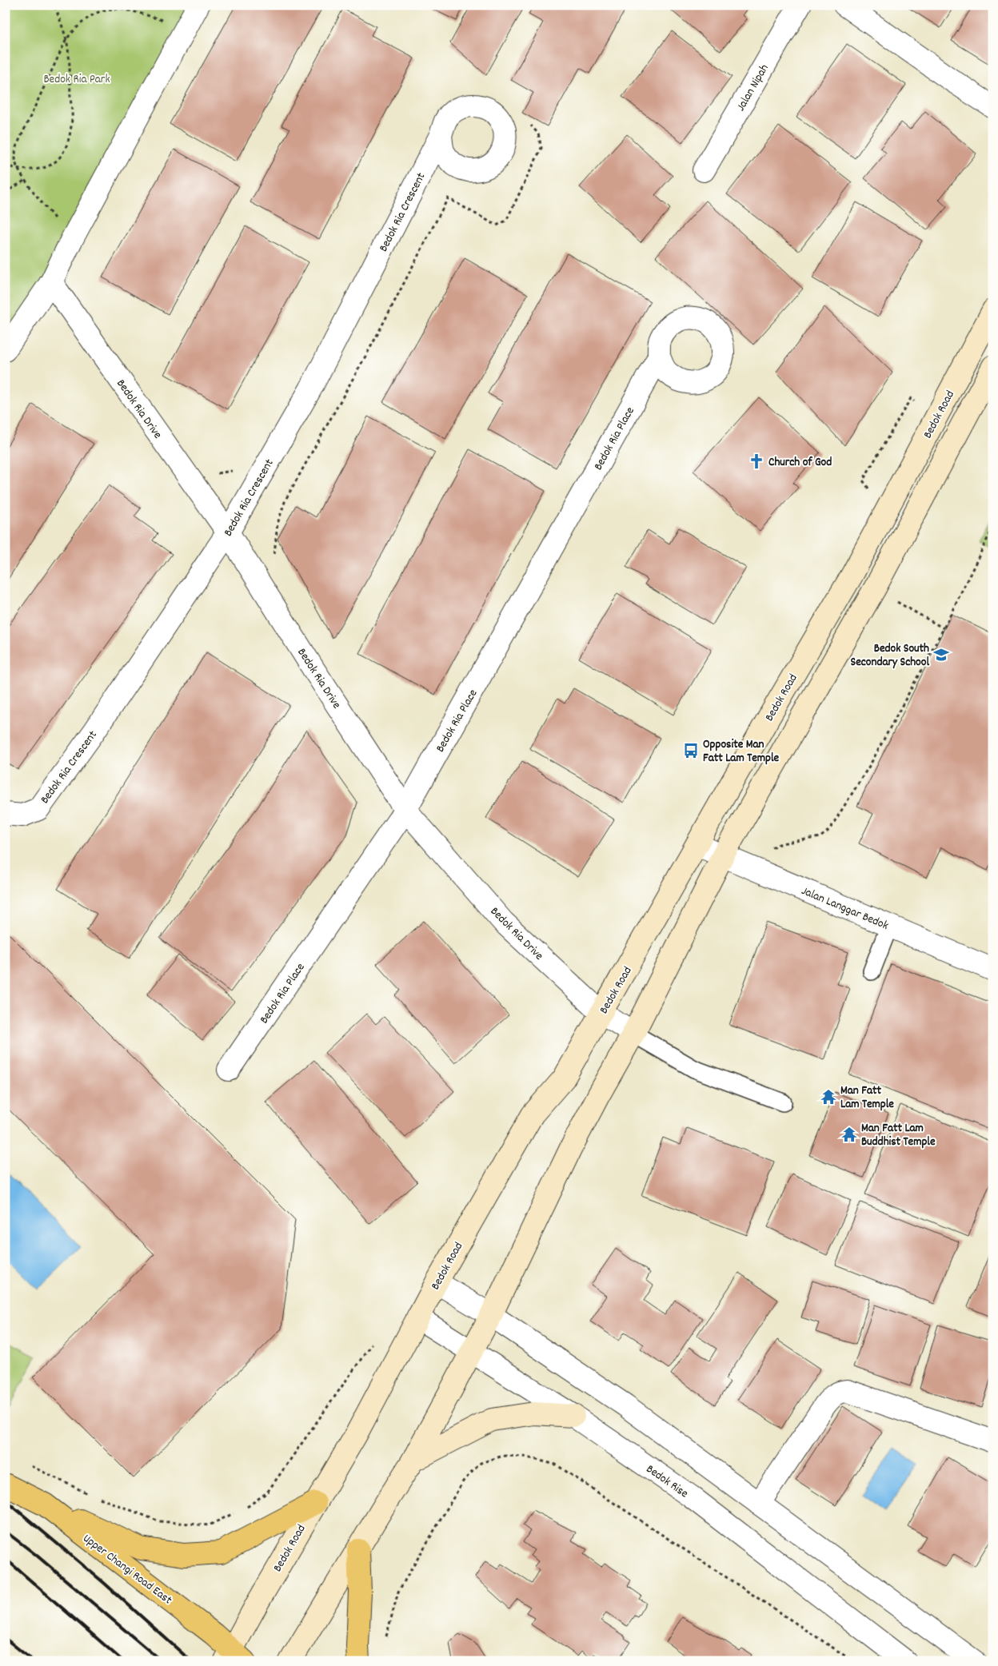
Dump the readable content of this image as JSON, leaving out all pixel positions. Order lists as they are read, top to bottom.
{
  "streets": {
    "main road": ["Bedok Road", "Upper Changi Road East"],
    "street": [
      "Jalan Nipah",
      "Bedok Ria Crescent",
      "Bedok Ria Drive",
      "Bedok Ria Place",
      "Jalan Langgar Bedok",
      "Bedok Rise"
    ]
  },
  "crossings": [
    ["Bedok Ria Crescent", "Bedok Ria Drive"],
    ["Bedok Ria Drive", "Bedok Road"],
    ["Bedok Ria Drive", "Bedok Ria Place"],
    ["Bedok Road", "Jalan Langgar Bedok"],
    ["Bedok Road", "Bedok Rise"],
    ["Bedok Road", "Upper Changi Road East"]
  ],
  "parks": ["Bedok Ria Park"],
  "places": {
    "church": ["Church of God"],
    "school or university": ["Bedok South Secondary School"],
    "bus stop": ["Opposite Man Fatt Lam Temple"],
    "temple": ["Man Fatt Lam Temple", "Man Fatt Lam Buddhist Temple"]
  }
}
